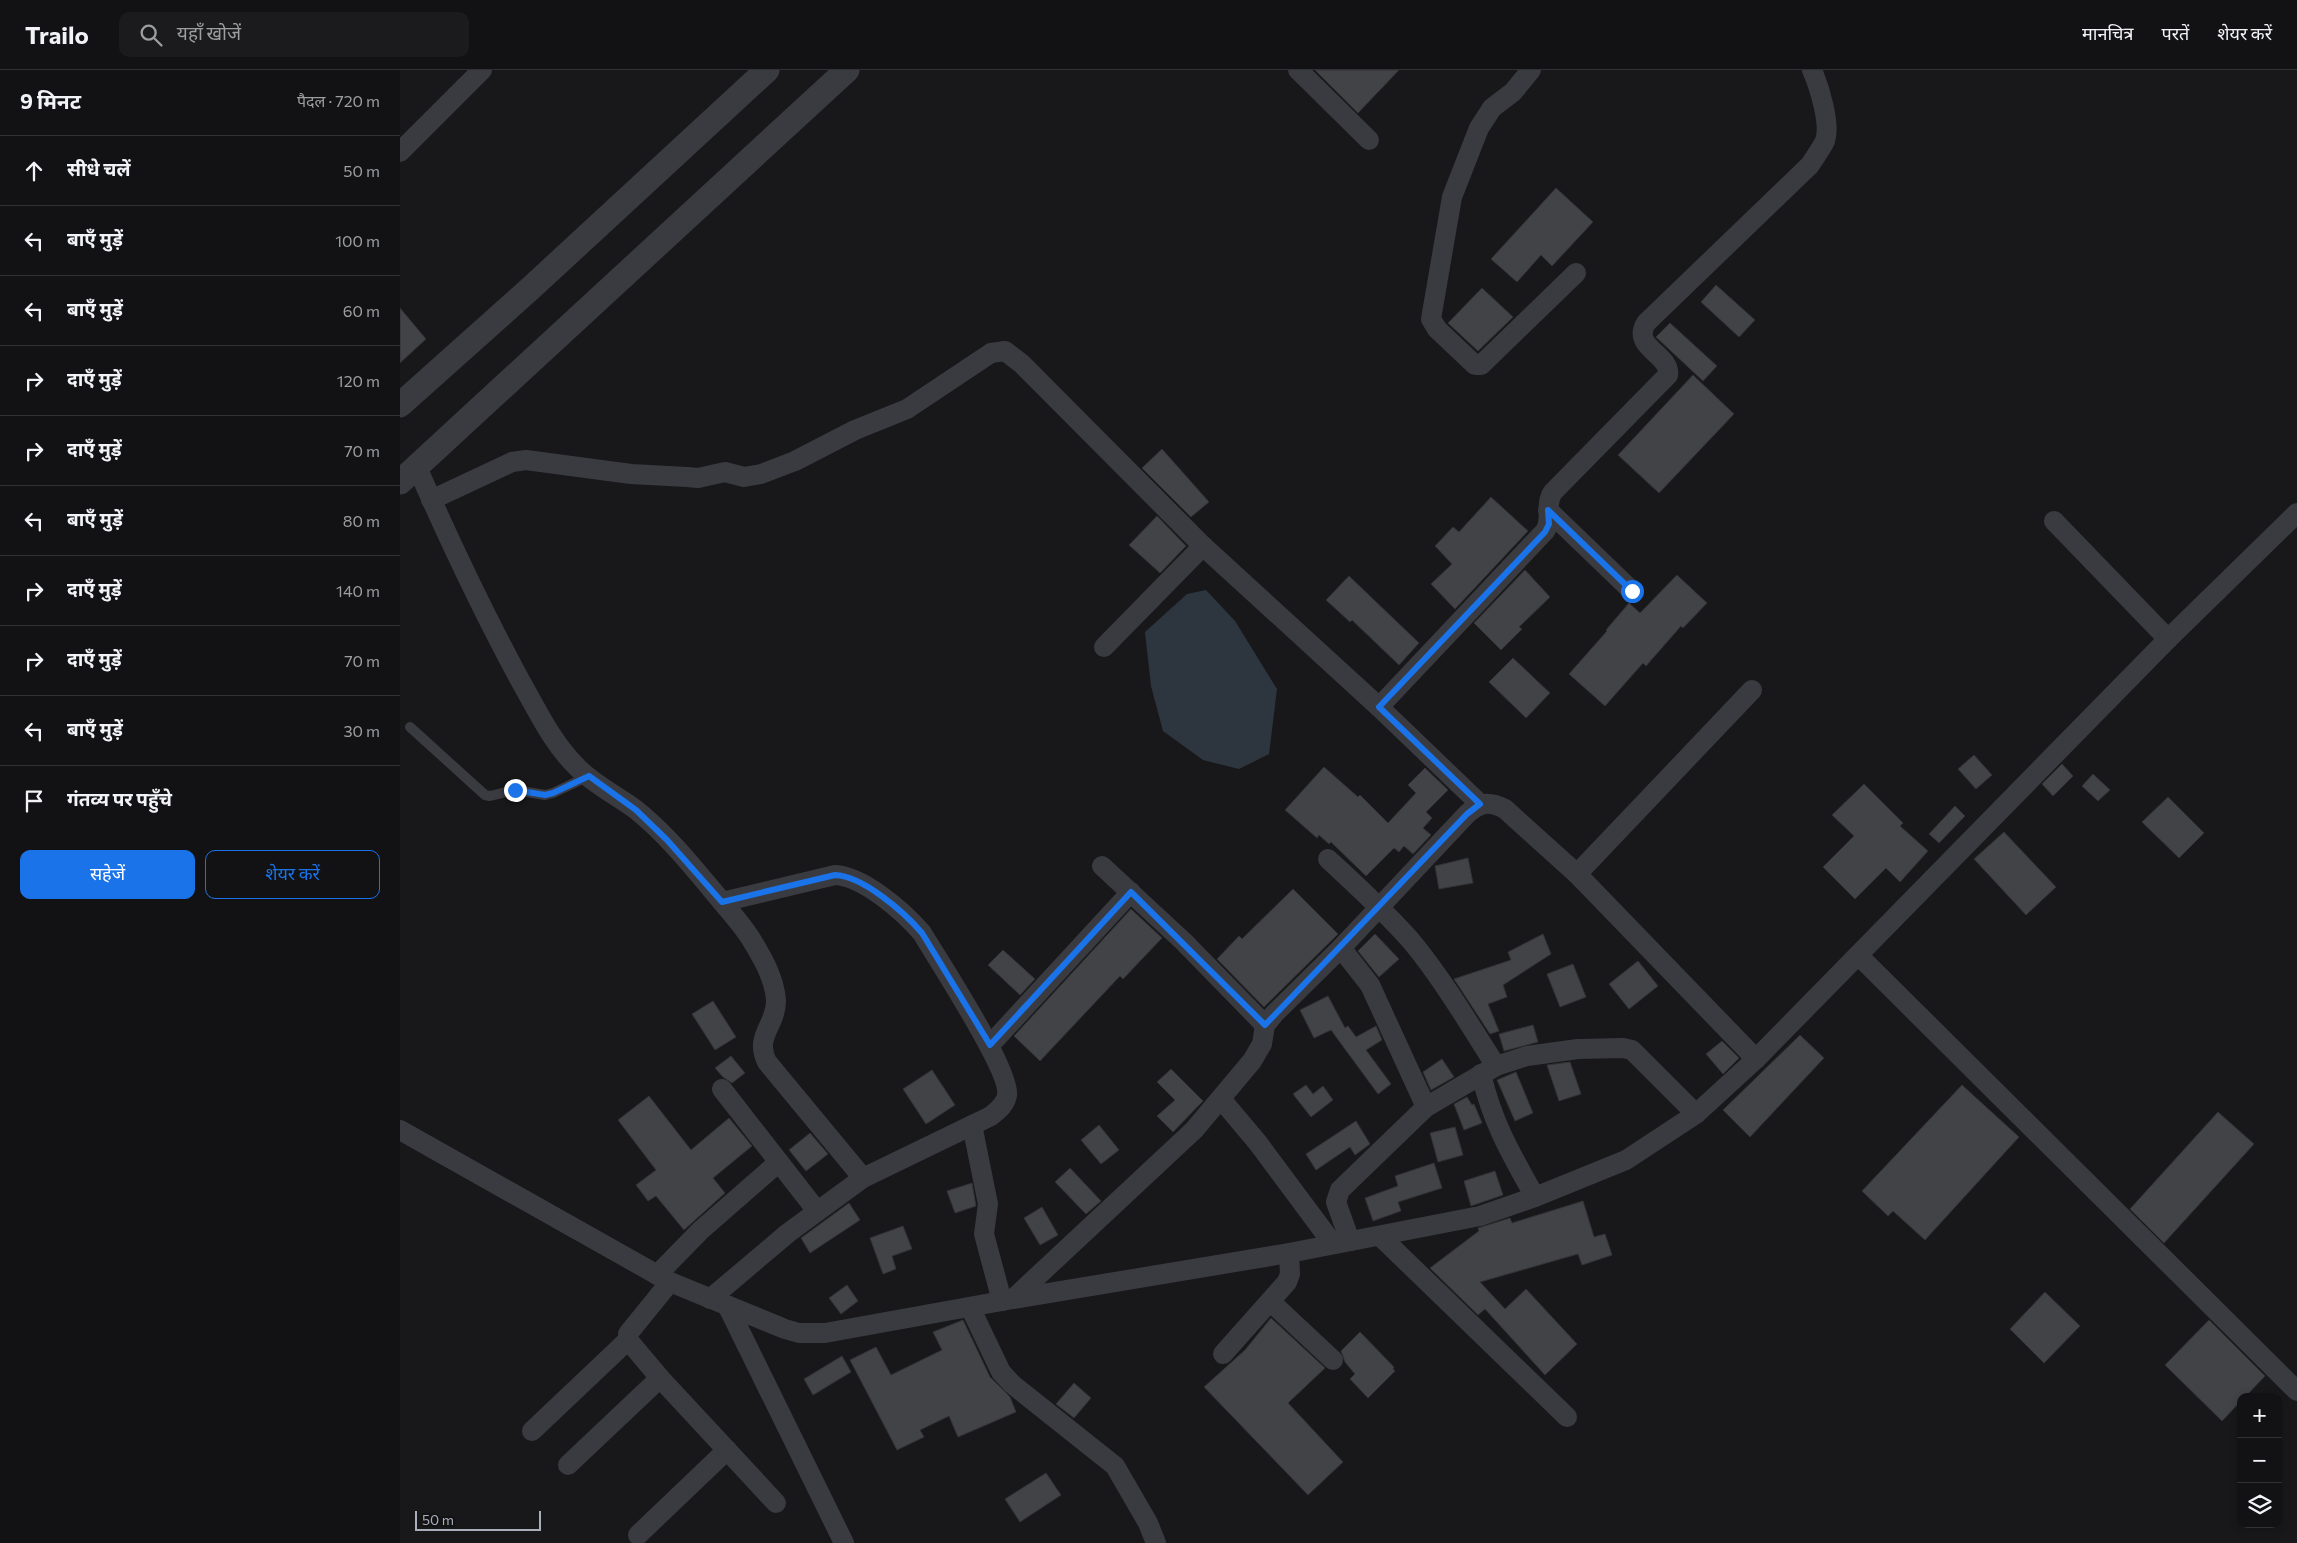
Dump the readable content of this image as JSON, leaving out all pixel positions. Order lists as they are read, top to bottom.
{
  "scale_bar": "50 m",
  "page": {
    "header": "Trailo",
    "search": "यहाँ खोजें",
    "nav": ["मानचित्र", "परतें", "शेयर करें"],
    "heading": ["9 मिनट", "पैदल · 720 m"],
    "list": [
      ["सीधे चलें", "50 m"],
      ["बाएँ मुड़ें", "100 m"],
      ["बाएँ मुड़ें", "60 m"],
      ["दाएँ मुड़ें", "120 m"],
      ["दाएँ मुड़ें", "70 m"],
      ["बाएँ मुड़ें", "80 m"],
      ["दाएँ मुड़ें", "140 m"],
      ["दाएँ मुड़ें", "70 m"],
      ["बाएँ मुड़ें", "30 m"],
      "गंतव्य पर पहुँचे"
    ],
    "buttons": ["सहेजें", "शेयर करें"],
    "map_buttons": ["+", "−"],
    "scale": "50 m"
  }
}
